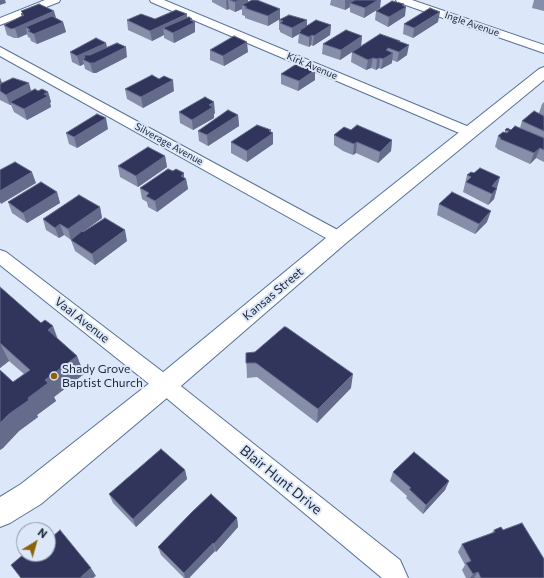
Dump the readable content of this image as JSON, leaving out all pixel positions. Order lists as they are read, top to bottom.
{
  "streets": {
    "street": [
      "Ingle Avenue",
      "Kirk Avenue",
      "Silverage Avenue",
      "Kansas Street",
      "Vaal Avenue",
      "Blair Hunt Drive"
    ]
  },
  "crossings": [
    ["Kirk Avenue", "Kansas Street"],
    ["Silverage Avenue", "Kansas Street"],
    ["Kansas Street", "Vaal Avenue"],
    ["Kansas Street", "Blair Hunt Drive"],
    ["Vaal Avenue", "Blair Hunt Drive"]
  ],
  "places": ["Shady Grove Baptist Church"],
  "north": "top right"
}
